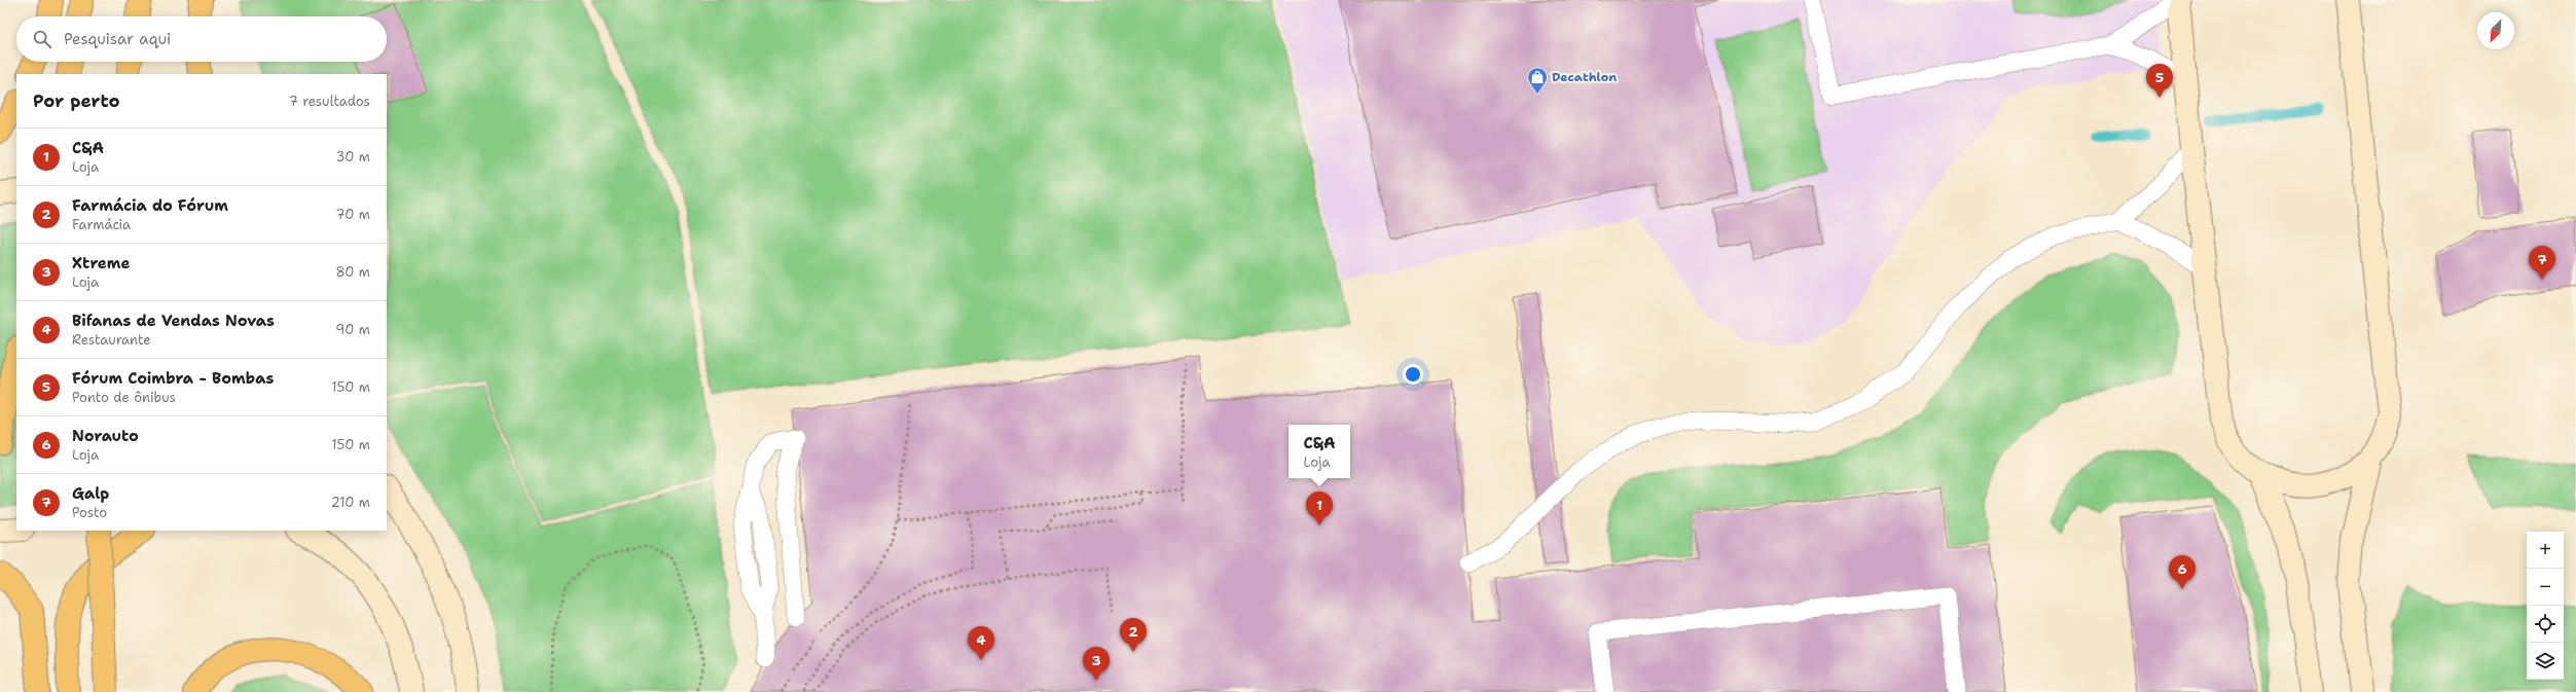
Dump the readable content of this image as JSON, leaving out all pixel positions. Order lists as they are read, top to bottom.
{
  "places": {
    "shop": ["Decathlon"]
  },
  "north": "bottom left",
  "page": {
    "search": "Pesquisar aqui",
    "pins": [
      "5",
      "7",
      "1",
      "6",
      "2",
      "4",
      "3"
    ],
    "heading": ["Por perto", "7 resultados"],
    "list": [
      {
        "mark": "1",
        "name": "C&A",
        "note": "Loja",
        "value": "30 m"
      },
      {
        "mark": "2",
        "name": "Farmácia do Fórum",
        "note": "Farmácia",
        "value": "70 m"
      },
      {
        "mark": "3",
        "name": "Xtreme",
        "note": "Loja",
        "value": "80 m"
      },
      {
        "mark": "4",
        "name": "Bifanas de Vendas Novas",
        "note": "Restaurante",
        "value": "90 m"
      },
      {
        "mark": "5",
        "name": "Fórum Coimbra - Bombas",
        "note": "Ponto de ônibus",
        "value": "150 m"
      },
      {
        "mark": "6",
        "name": "Norauto",
        "note": "Loja",
        "value": "150 m"
      },
      {
        "mark": "7",
        "name": "Galp",
        "note": "Posto",
        "value": "210 m"
      }
    ],
    "popup": ["C&A", "Loja"],
    "map_buttons": ["+", "−"]
  }
}
